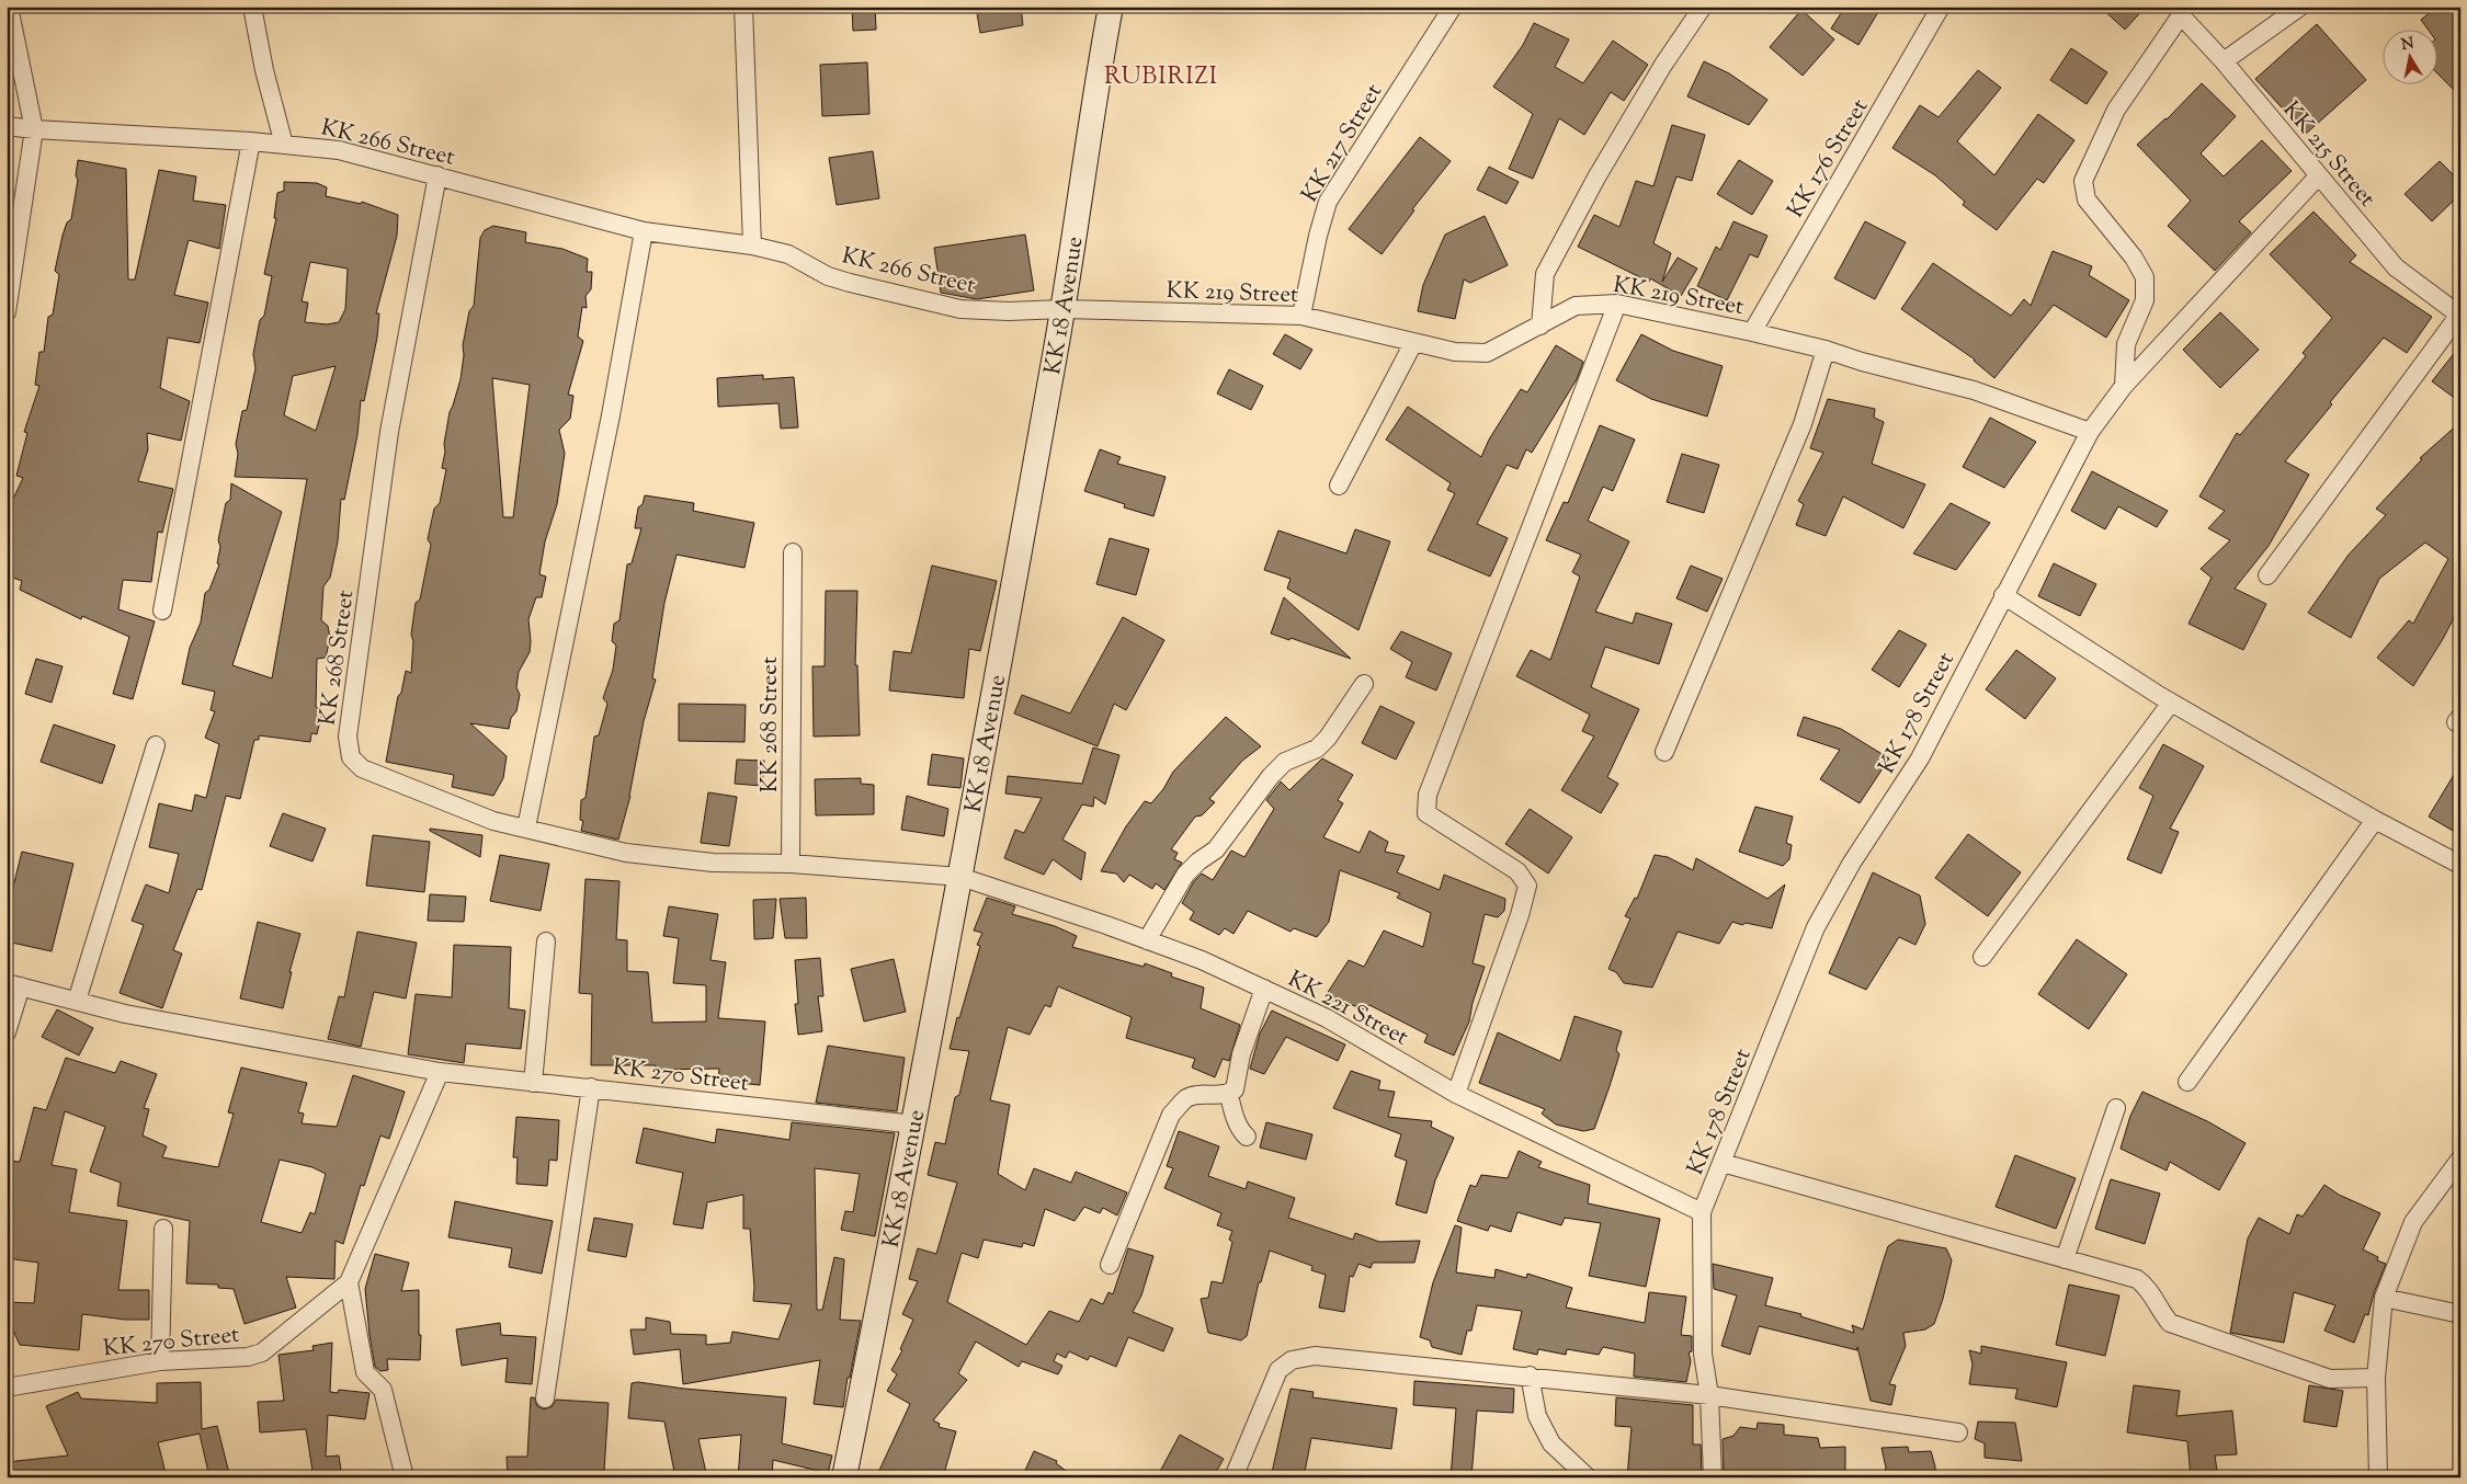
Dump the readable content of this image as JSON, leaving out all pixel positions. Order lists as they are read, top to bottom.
{
  "streets": {
    "main road": ["KK 18 Avenue"],
    "street": [
      "KK 266 Street",
      "KK 217 Street",
      "KK 215 Street",
      "KK 176 Street",
      "KK 219 Street",
      "KK 268 Street",
      "KK 178 Street",
      "KK 221 Street",
      "KK 270 Street"
    ]
  },
  "crossings": [
    ["KK 266 Street", "KK 219 Street"],
    ["KK 266 Street", "KK 18 Avenue"],
    ["KK 266 Street", "KK 268 Street"],
    ["KK 217 Street", "KK 219 Street"],
    ["KK 215 Street", "KK 178 Street"],
    ["KK 176 Street", "KK 219 Street"],
    ["KK 219 Street", "KK 18 Avenue"],
    ["KK 219 Street", "KK 178 Street"],
    ["KK 18 Avenue", "KK 268 Street"],
    ["KK 18 Avenue", "KK 221 Street"],
    ["KK 18 Avenue", "KK 270 Street"],
    ["KK 268 Street", "KK 221 Street"],
    ["KK 178 Street", "KK 221 Street"]
  ],
  "districts": ["RUBIRIZI"],
  "north": "top"
}
